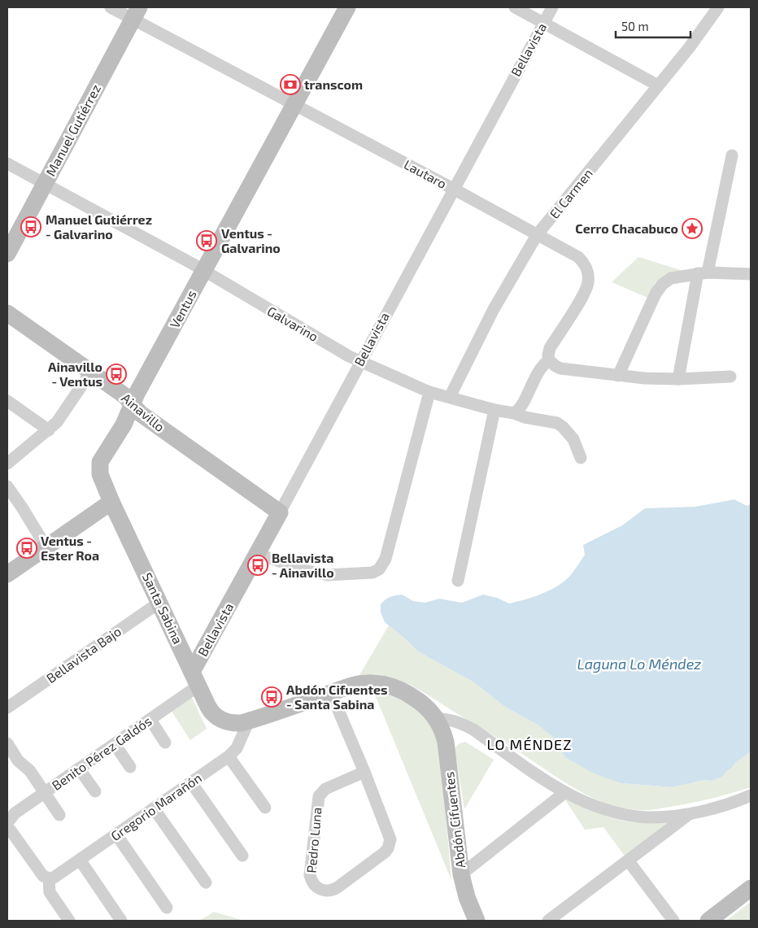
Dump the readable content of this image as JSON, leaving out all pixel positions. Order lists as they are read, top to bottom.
{
  "streets": {
    "street": [
      "Bellavista",
      "Manuel Gutiérrez",
      "Lautaro",
      "El Carmen",
      "Ventus",
      "Galvarino",
      "Ainavillo",
      "Santa Sabina",
      "Bellavista Bajo",
      "Benito Pérez Galdós",
      "Gregorio Marañón",
      "Abdón Cifuentes",
      "Pedro Luna"
    ]
  },
  "crossings": [
    ["Bellavista", "Lautaro"],
    ["Bellavista", "Galvarino"],
    ["Bellavista", "Ainavillo"],
    ["Bellavista", "Santa Sabina"],
    ["Bellavista", "Benito Pérez Galdós"],
    ["Manuel Gutiérrez", "Lautaro"],
    ["Manuel Gutiérrez", "Galvarino"],
    ["Lautaro", "El Carmen"],
    ["Lautaro", "Ventus"],
    ["Lautaro", "Galvarino"],
    ["El Carmen", "Galvarino"],
    ["Ventus", "Galvarino"],
    ["Ventus", "Ainavillo"],
    ["Ventus", "Santa Sabina"],
    ["Santa Sabina", "Bellavista Bajo"],
    ["Santa Sabina", "Benito Pérez Galdós"],
    ["Santa Sabina", "Gregorio Marañón"],
    ["Santa Sabina", "Abdón Cifuentes"],
    ["Santa Sabina", "Pedro Luna"]
  ],
  "districts": ["LO MÉNDEZ"],
  "water": ["Laguna Lo Méndez"],
  "places": {
    "bank": ["transcom"],
    "bus stop": [
      "Manuel Gutiérrez - Galvarino",
      "Ventus - Galvarino",
      "Ainavillo - Ventus",
      "Ventus - Ester Roa",
      "Bellavista - Ainavillo",
      "Abdón Cifuentes - Santa Sabina"
    ],
    "place": ["Cerro Chacabuco"]
  },
  "scale_bar": "50 m"
}
